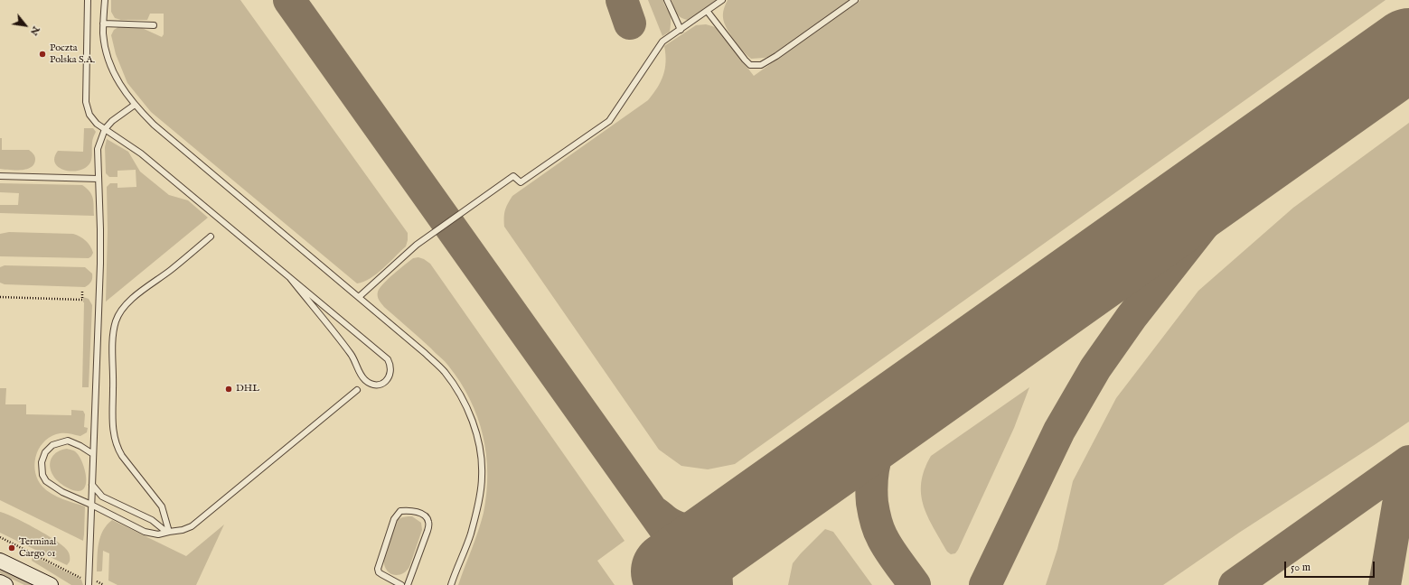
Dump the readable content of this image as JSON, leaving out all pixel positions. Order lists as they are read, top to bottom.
{
  "places": ["Poczta Polska S.A.", "DHL", "Terminal Cargo 01"],
  "scale_bar": "50 m",
  "north": "bottom right"
}
